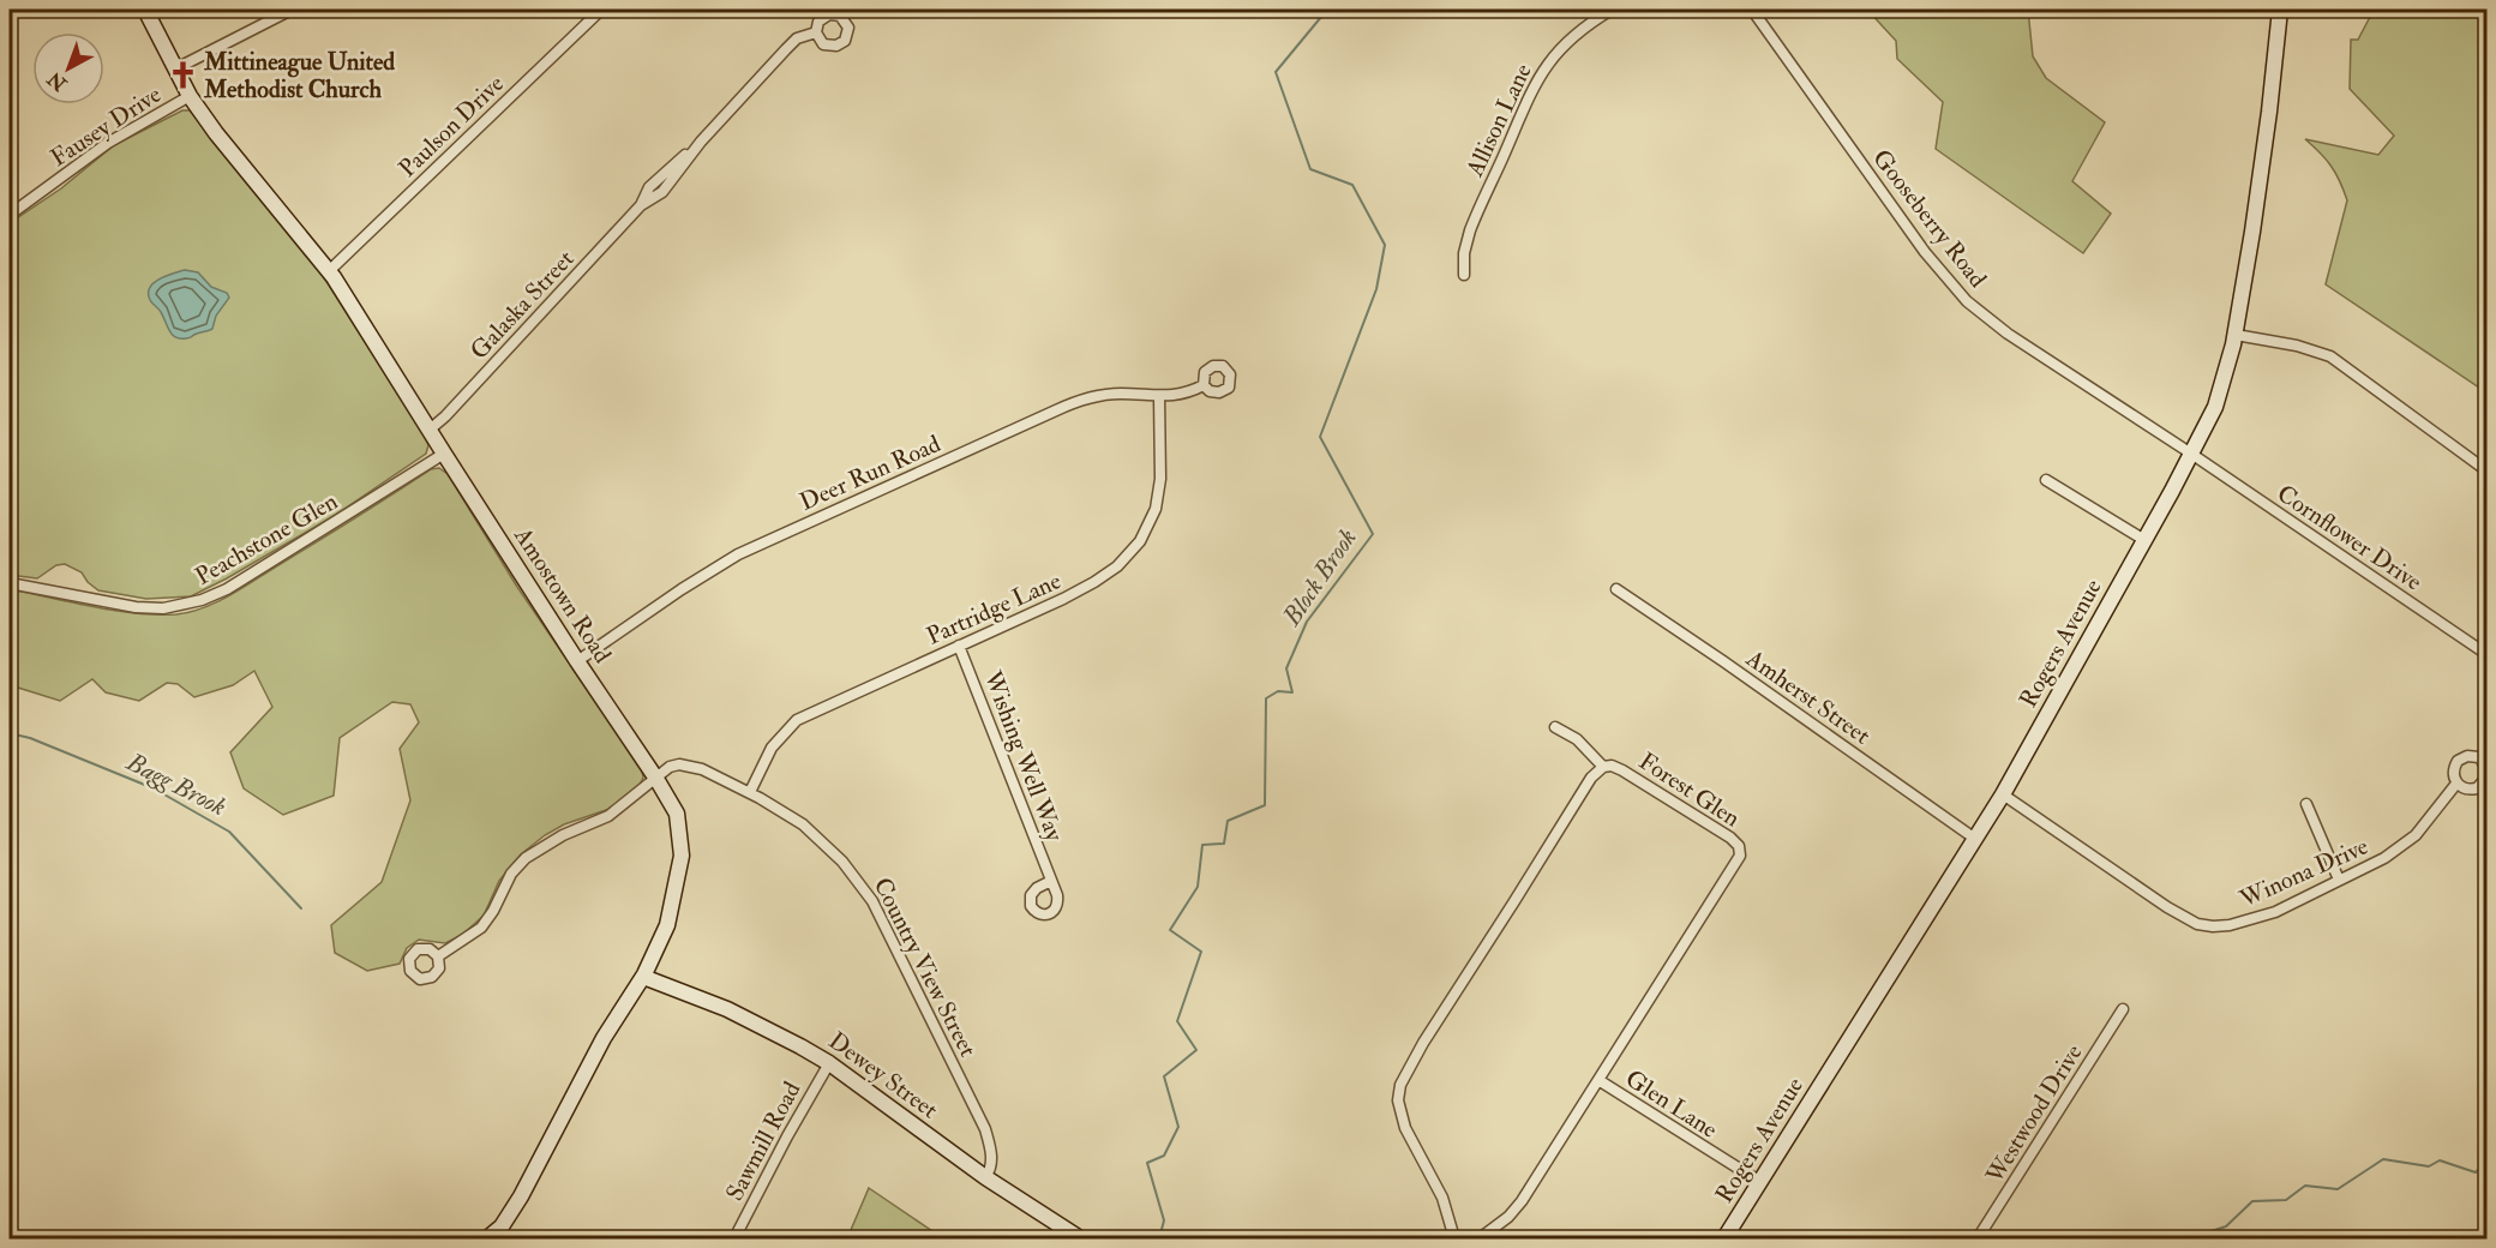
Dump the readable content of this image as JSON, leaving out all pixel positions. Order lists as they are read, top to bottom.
{
  "streets": {
    "main road": ["Amostown Road", "Rogers Avenue", "Dewey Street"],
    "street": [
      "Allison Lane",
      "Fausey Drive",
      "Paulson Drive",
      "Gooseberry Road",
      "Galaska Street",
      "Deer Run Road",
      "Cornflower Drive",
      "Peachstone Glen",
      "Partridge Lane",
      "Amherst Street",
      "Wishing Well Way",
      "Forest Glen",
      "Winona Drive",
      "Country View Street",
      "Glen Lane",
      "Westwood Drive",
      "Sawmill Road"
    ]
  },
  "crossings": [
    ["Fausey Drive", "Amostown Road"],
    ["Paulson Drive", "Amostown Road"],
    ["Gooseberry Road", "Cornflower Drive"],
    ["Gooseberry Road", "Rogers Avenue"],
    ["Galaska Street", "Amostown Road"],
    ["Deer Run Road", "Amostown Road"],
    ["Deer Run Road", "Partridge Lane"],
    ["Cornflower Drive", "Rogers Avenue"],
    ["Peachstone Glen", "Amostown Road"],
    ["Amostown Road", "Country View Street"],
    ["Amostown Road", "Dewey Street"],
    ["Partridge Lane", "Wishing Well Way"],
    ["Partridge Lane", "Country View Street"],
    ["Rogers Avenue", "Amherst Street"],
    ["Rogers Avenue", "Winona Drive"],
    ["Rogers Avenue", "Glen Lane"],
    ["Forest Glen", "Glen Lane"],
    ["Country View Street", "Dewey Street"],
    ["Dewey Street", "Sawmill Road"]
  ],
  "water": ["Block Brook", "Bagg Brook"],
  "places": {
    "church": ["Mittineague United Methodist Church"]
  },
  "north": "bottom left"
}
